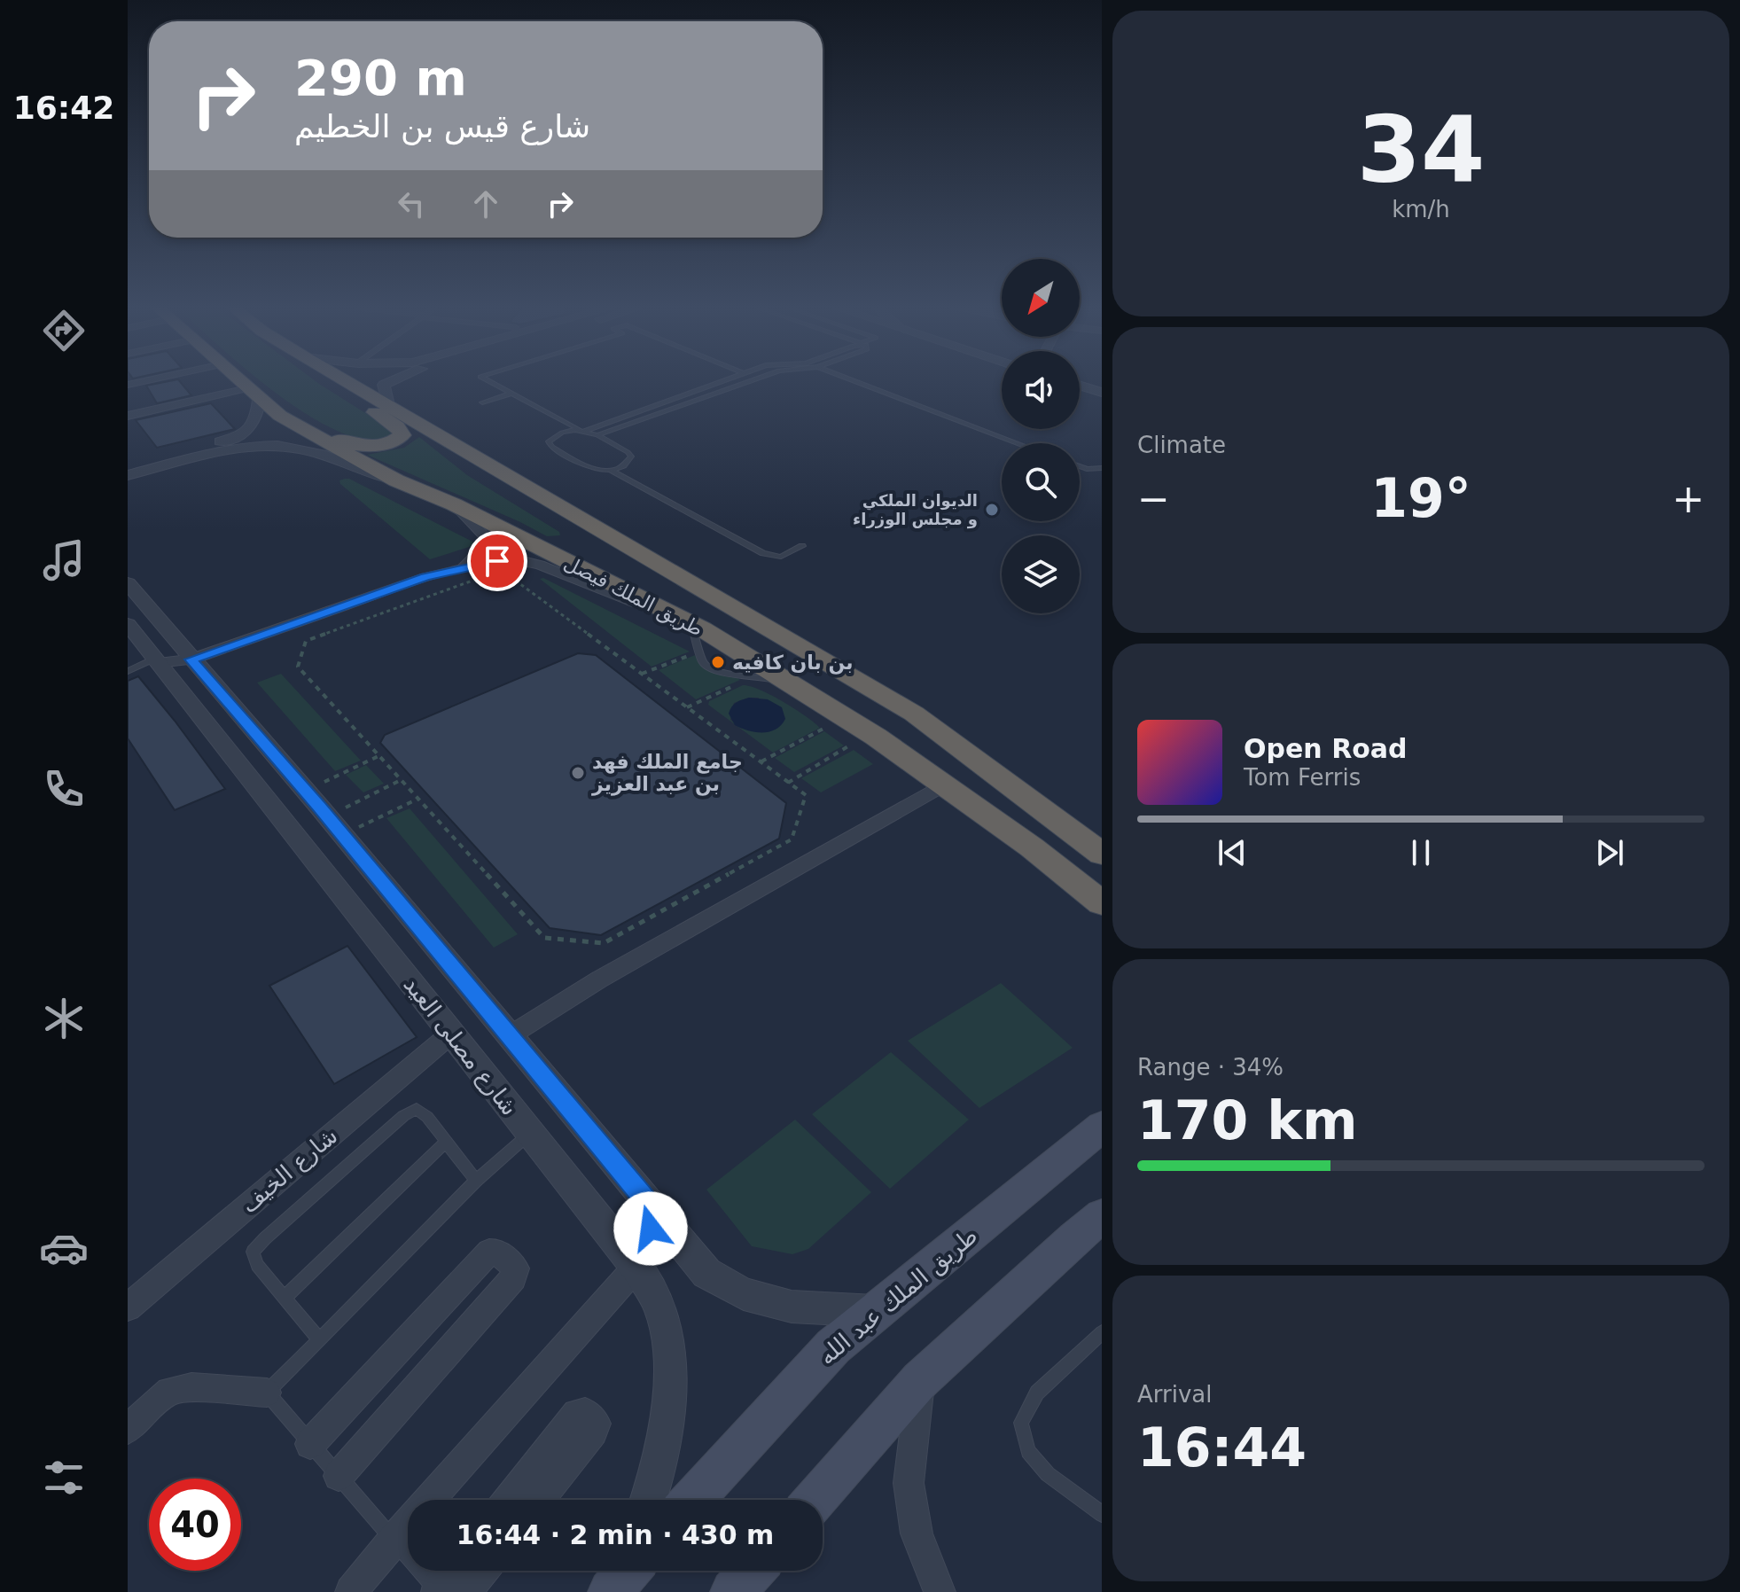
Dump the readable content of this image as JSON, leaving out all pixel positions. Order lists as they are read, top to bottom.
{
  "streets": {
    "highway": ["طريق الملك فيصل"],
    "main road": ["طريق الملك عبد الله"],
    "street": ["شارع مصلى العيد", "شارع الخيف"]
  },
  "crossings": [
    ["شارع مصلى العيد", "شارع الخيف"],
    ["شارع مصلى العيد", "طريق الملك عبد الله"]
  ],
  "places": ["الديوان الملكي و مجلس الوزراء", "بن بان كافيه", "جامع الملك فهد بن عبد العزيز"],
  "north": "bottom left",
  "page": {
    "tabs": "16:42",
    "tile": [
      ["34", "km/h"],
      "Climate",
      ["Range · 34%", "170 km"],
      ["Arrival", "16:44"]
    ],
    "turn": ["290 m", "شارع قيس بن الخطيم"],
    "heat": ["−", "19°", "+"],
    "song": ["Open Road", "Tom Ferris"],
    "limit": "40",
    "trip": "16:44 · 2 min · 430 m"
  }
}
